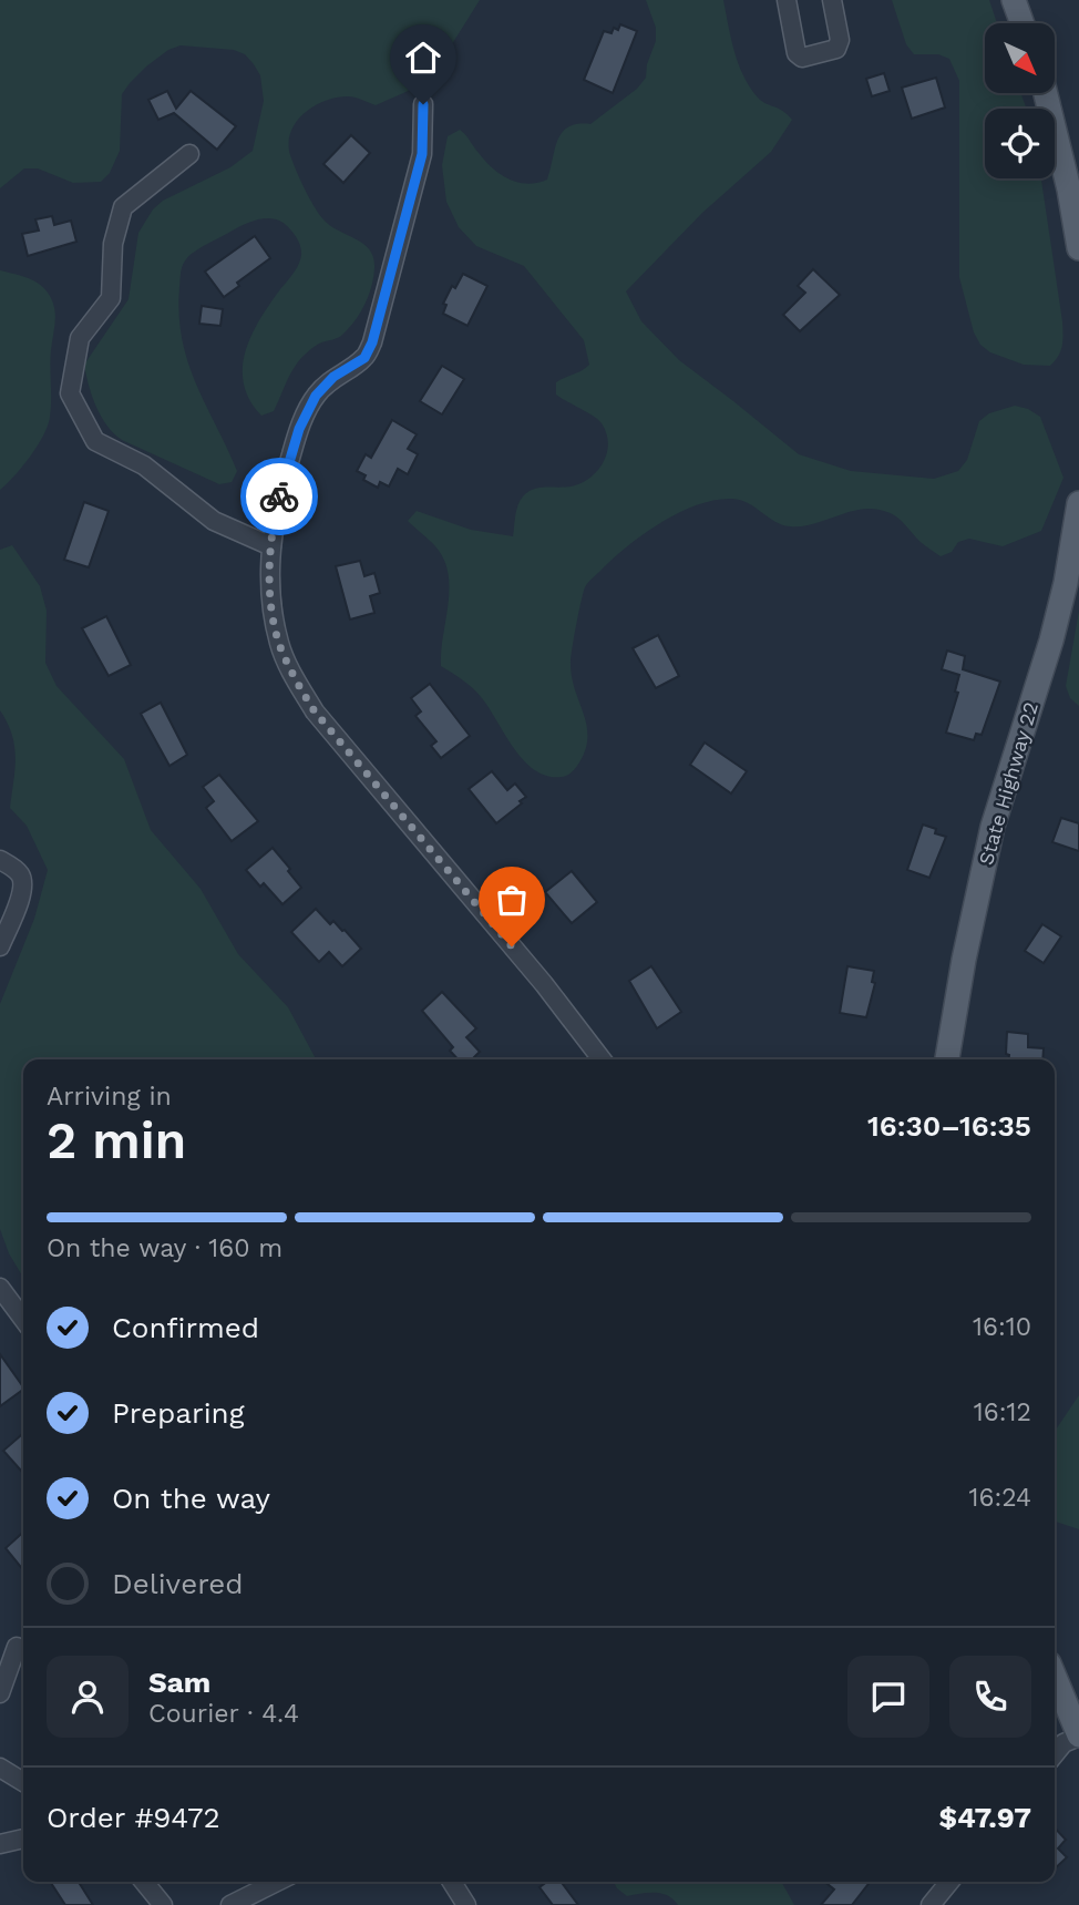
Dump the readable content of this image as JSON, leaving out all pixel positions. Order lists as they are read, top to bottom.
{
  "streets": {
    "main road": ["State Highway 22"]
  },
  "north": "bottom right",
  "page": {
    "heading": ["2 min", "Arriving in", "16:30–16:35"],
    "panel": [
      "Sam",
      "Courier · 4.4",
      "Order #9472",
      "$47.97"
    ],
    "bar": "On the way · 160 m",
    "list": [
      ["Confirmed", "16:10"],
      ["Preparing", "16:12"],
      ["On the way", "16:24"],
      "Delivered"
    ]
  }
}
